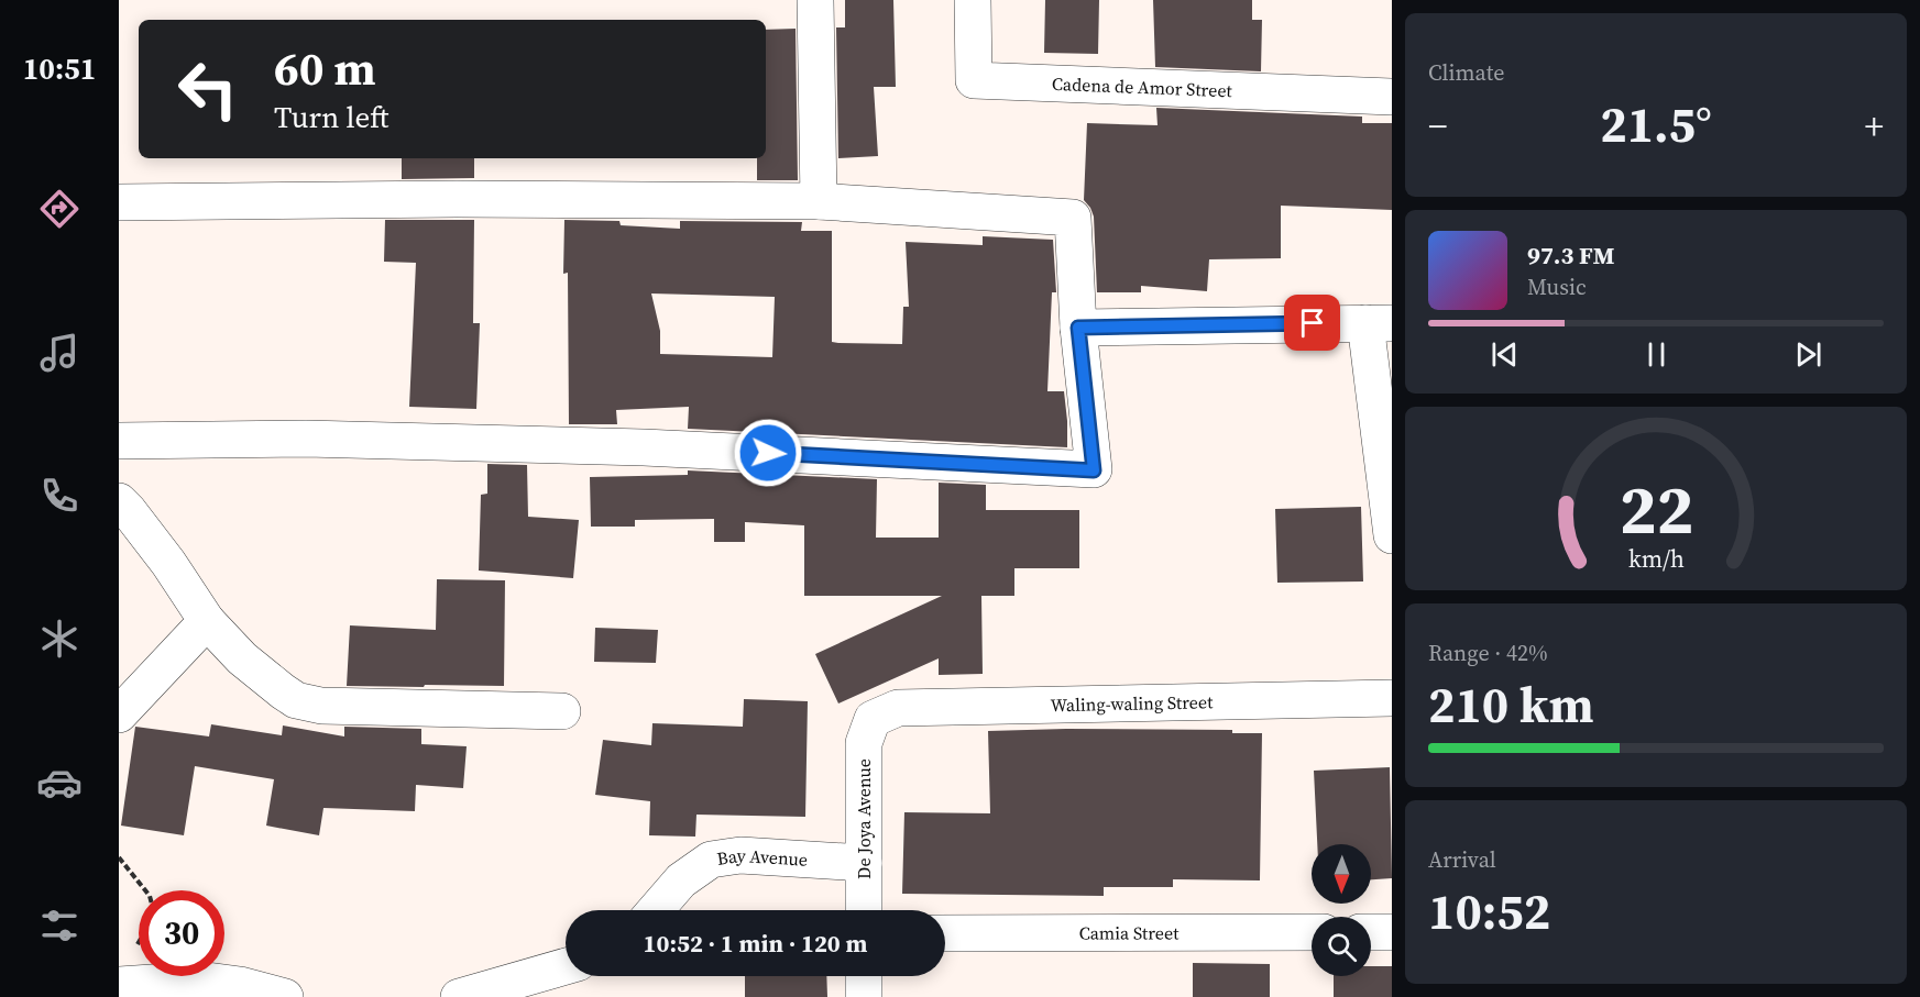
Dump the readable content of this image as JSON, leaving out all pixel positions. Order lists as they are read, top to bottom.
{
  "streets": {
    "street": [
      "Cadena de Amor Street",
      "Waling-waling Street",
      "De Joya Avenue",
      "Bay Avenue",
      "Camia Street"
    ]
  },
  "crossings": [
    ["Waling-waling Street", "De Joya Avenue"],
    ["De Joya Avenue", "Bay Avenue"]
  ],
  "north": "bottom",
  "page": {
    "tabs": "10:51",
    "tile": [
      "Climate",
      ["Range · 42%", "210 km"],
      ["Arrival", "10:52"]
    ],
    "turn": ["60 m", "Turn left"],
    "heat": ["−", "21.5°", "+"],
    "song": ["97.3 FM", "Music"],
    "limit": "30",
    "trip": "10:52 · 1 min · 120 m",
    "gauge": ["22", "km/h"]
  }
}
